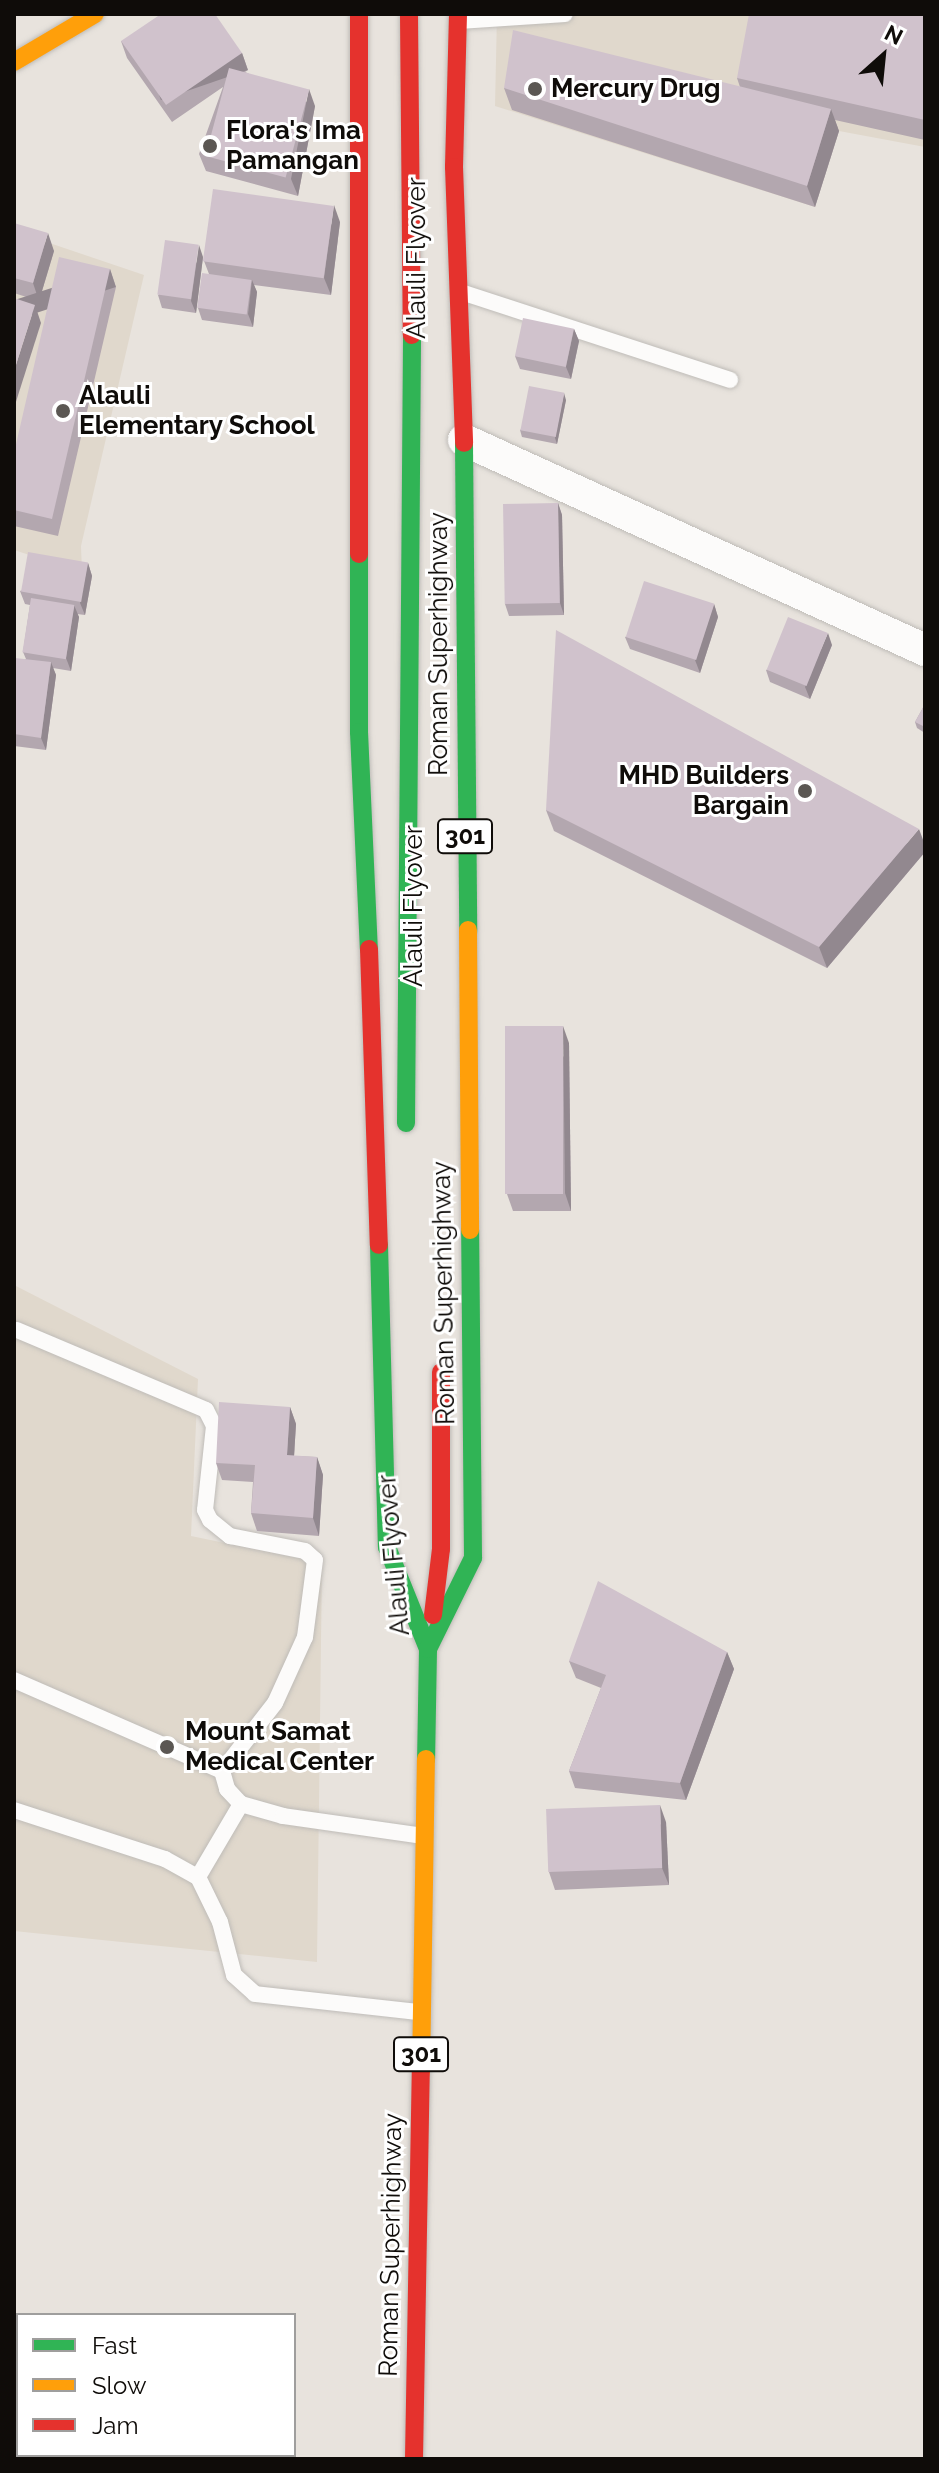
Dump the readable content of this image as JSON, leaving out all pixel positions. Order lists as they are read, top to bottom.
{
  "streets": {
    "main road": ["Alauli Flyover", "Roman Superhighway", "301"]
  },
  "crossings": [
    ["Alauli Flyover", "Roman Superhighway"]
  ],
  "places": [
    "Mercury Drug",
    "Flora's Ima Pamangan",
    "Alauli Elementary School",
    "MHD Builders Bargain",
    "Mount Samat Medical Center"
  ],
  "legend": ["Fast", "Slow", "Jam"],
  "north": "top right"
}
